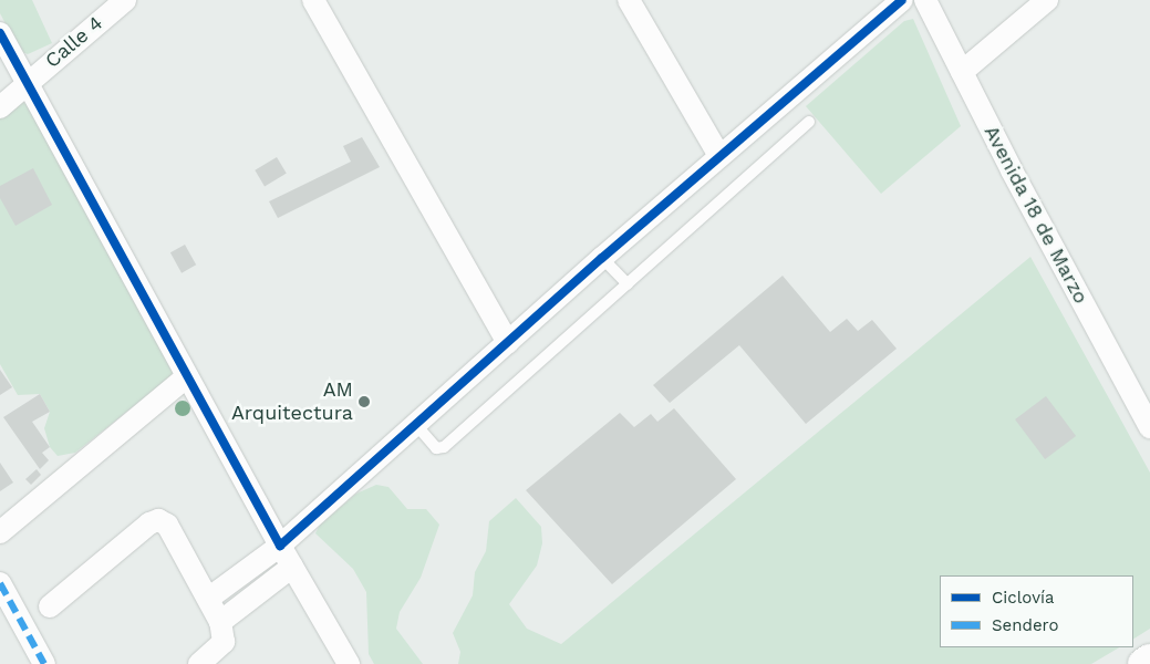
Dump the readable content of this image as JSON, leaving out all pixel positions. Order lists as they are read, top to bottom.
{
  "streets": {
    "street": ["Calle 4", "Avenida 18 de Marzo"]
  },
  "places": ["AM Arquitectura"],
  "legend": ["Ciclovía", "Sendero"]
}
